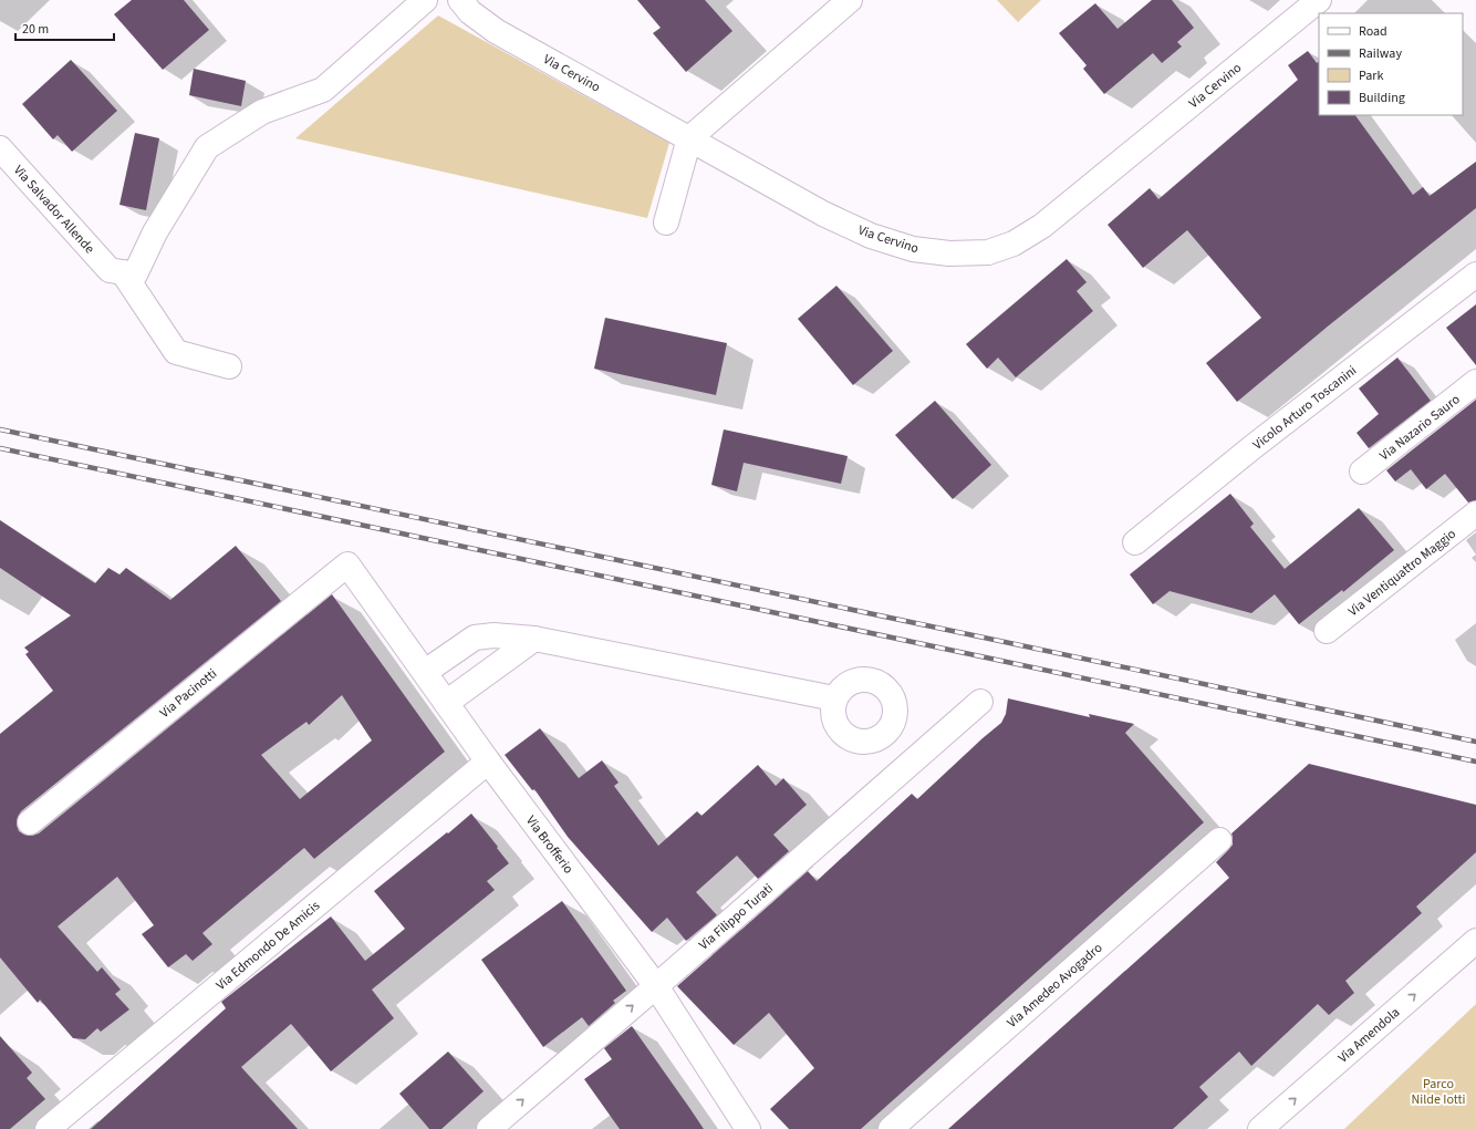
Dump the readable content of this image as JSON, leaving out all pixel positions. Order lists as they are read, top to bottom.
{
  "streets": {
    "street": [
      "Via Cervino",
      "Via Salvador Allende",
      "Vicolo Arturo Toscanini",
      "Via Nazario Sauro",
      "Via Ventiquattro Maggio",
      "Via Pacinotti",
      "Via Brofferio",
      "Via Filippo Turati",
      "Via Edmondo De Amicis",
      "Via Amedeo Avogadro",
      "Via Amendola"
    ]
  },
  "crossings": [
    ["Via Pacinotti", "Via Brofferio"],
    ["Via Brofferio", "Via Filippo Turati"],
    ["Via Brofferio", "Via Edmondo De Amicis"]
  ],
  "one_way": ["Via Amendola"],
  "parks": ["Parco Nilde Iotti"],
  "legend": [
    "Road",
    "Railway",
    "Park",
    "Building"
  ],
  "scale_bar": "20 m"
}
